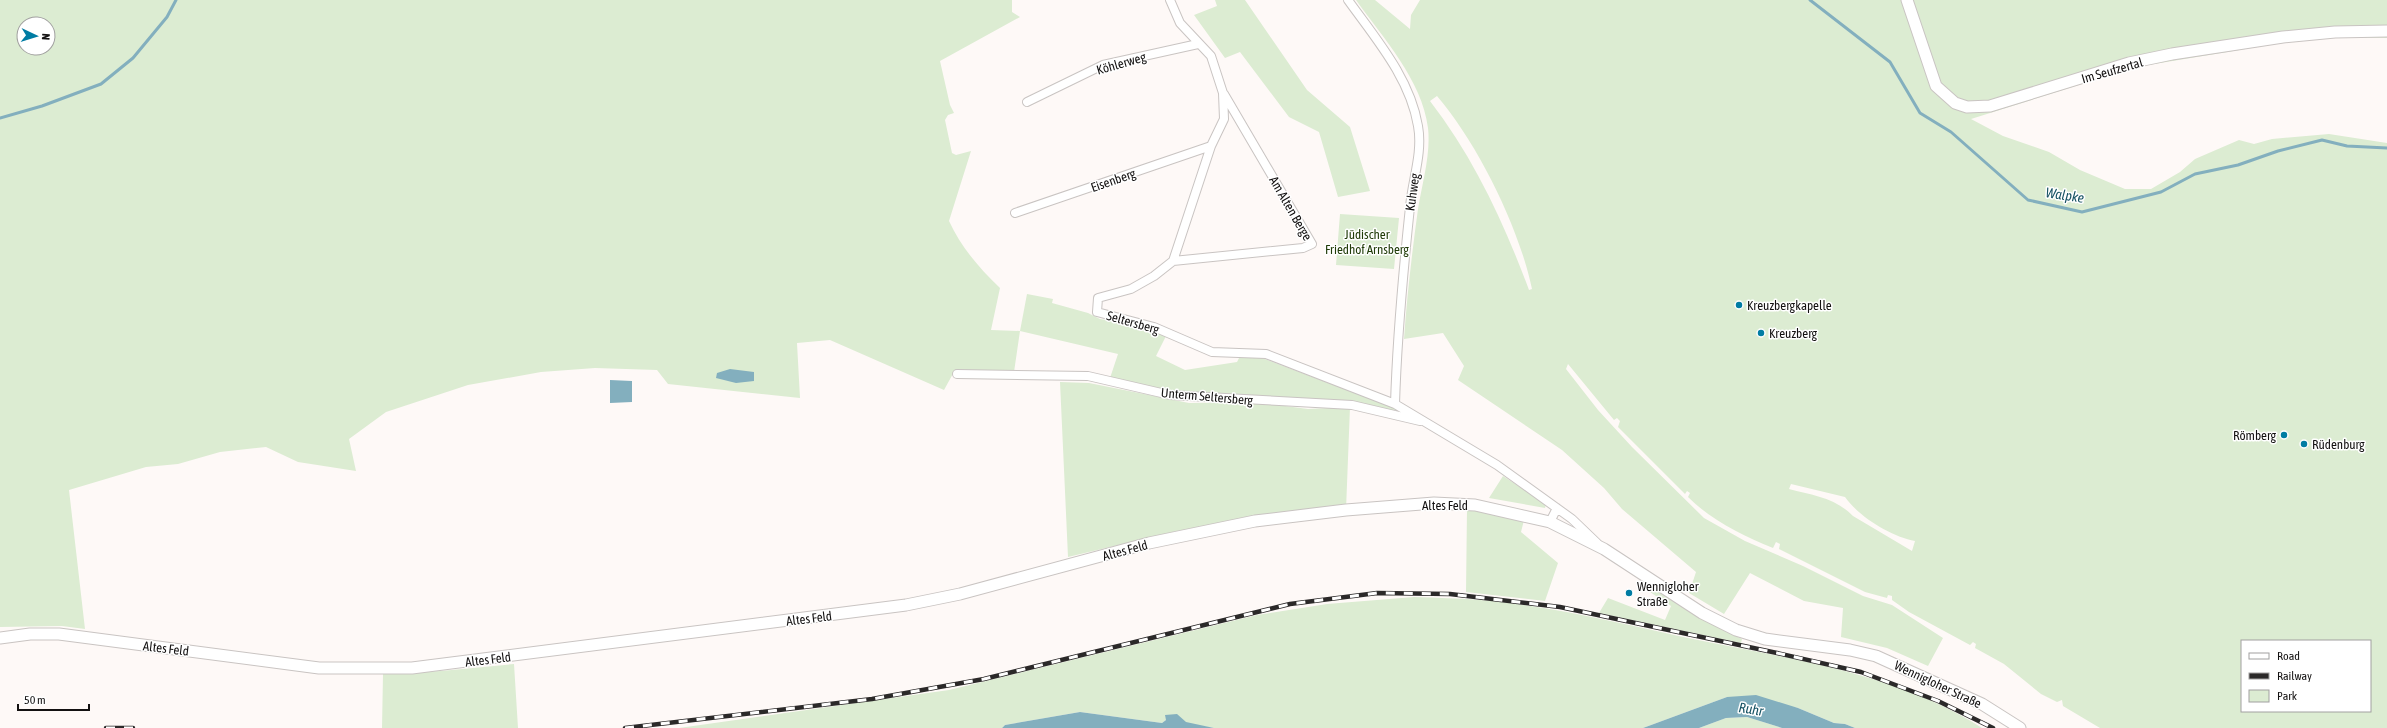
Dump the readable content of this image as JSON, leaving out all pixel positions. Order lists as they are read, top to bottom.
{
  "streets": {
    "main road": ["Im Seufzertal", "Altes Feld", "Wennigloher Straße"],
    "street": [
      "Köhlerweg",
      "Eisenberg",
      "Kuhweg",
      "Am Alten Berge",
      "Seltersberg",
      "Unterm Seltersberg"
    ]
  },
  "crossings": [
    ["Kuhweg", "Seltersberg"],
    ["Kuhweg", "Wennigloher Straße"],
    ["Am Alten Berge", "Seltersberg"],
    ["Seltersberg", "Wennigloher Straße"],
    ["Unterm Seltersberg", "Wennigloher Straße"],
    ["Altes Feld", "Wennigloher Straße"]
  ],
  "water": ["Walpke", "Ruhr"],
  "parks": ["Jüdischer Friedhof Arnsberg"],
  "places": [
    "Kreuzbergkapelle",
    "Kreuzberg",
    "Römberg",
    "Rüdenburg",
    "Wennigloher Straße"
  ],
  "legend": ["Road", "Railway", "Park"],
  "scale_bar": "50 m",
  "north": "right"
}
